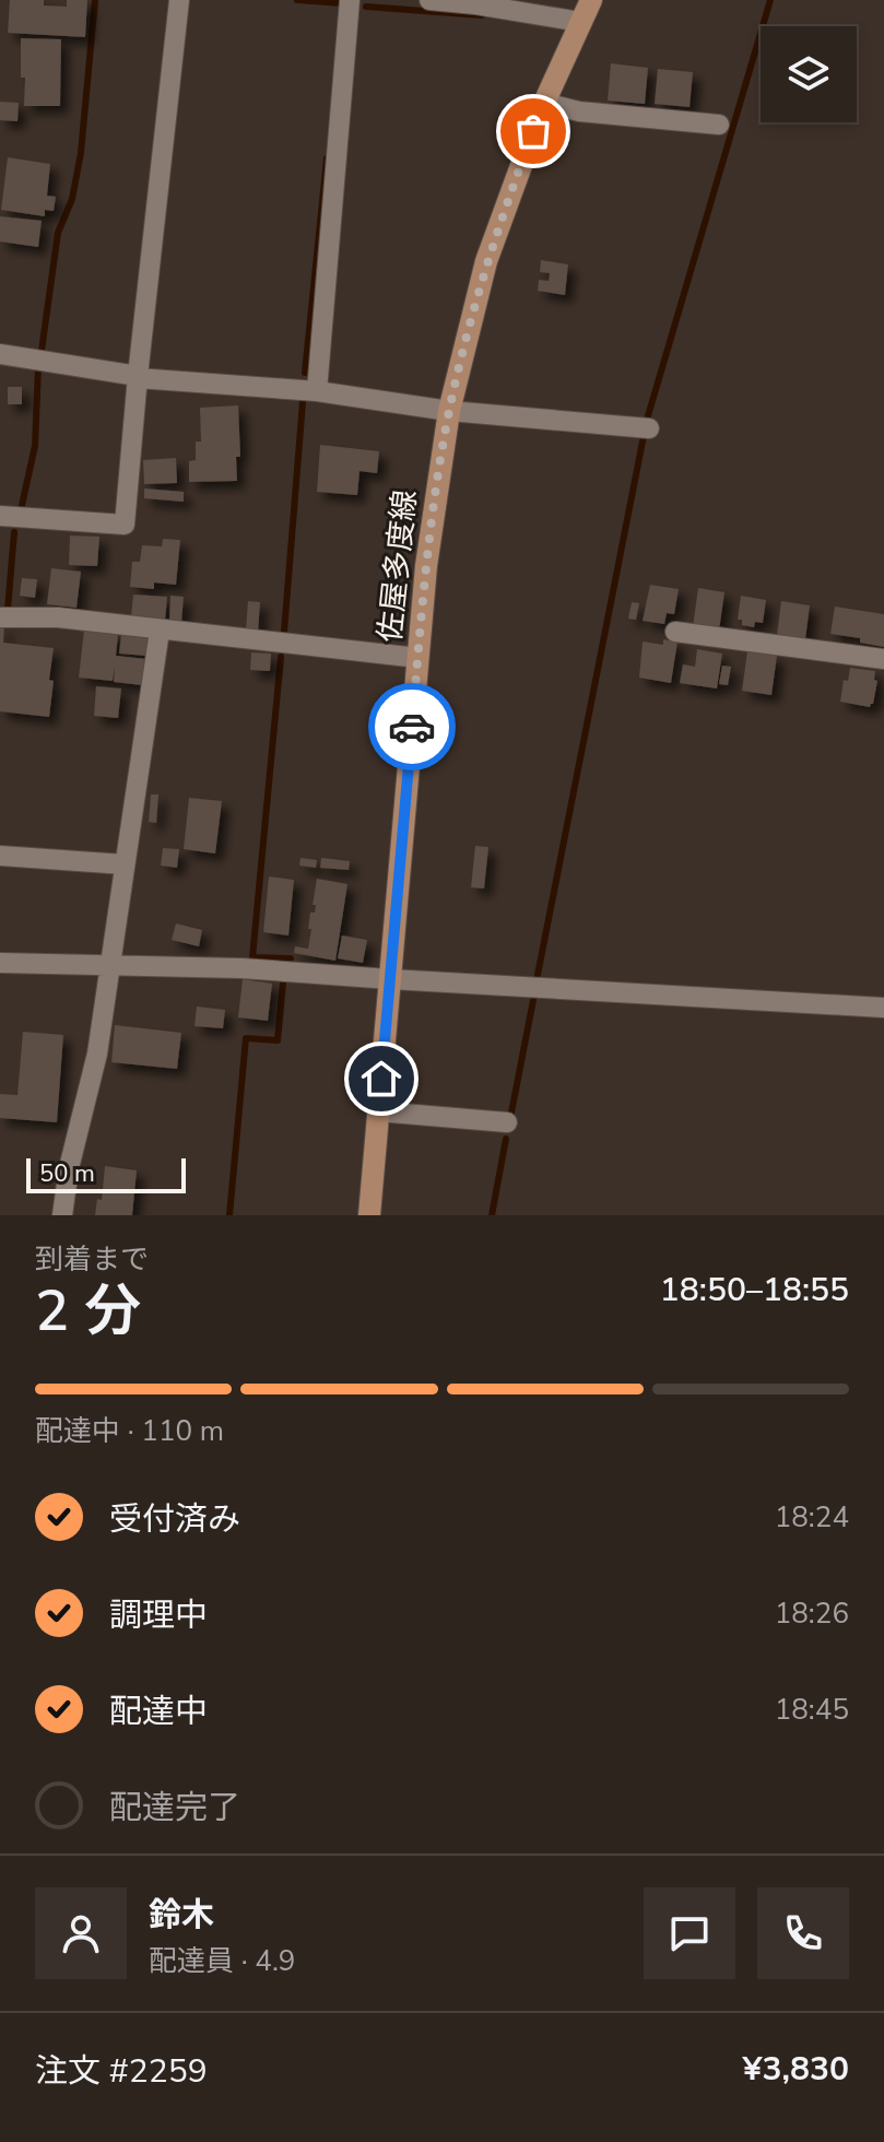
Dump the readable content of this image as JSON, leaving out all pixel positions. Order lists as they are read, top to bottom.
{
  "streets": {
    "main road": ["佐屋多度線"]
  },
  "scale_bar": "50 m",
  "page": {
    "scale": "50 m",
    "heading": ["2 分", "到着まで", "18:50–18:55"],
    "panel": [
      "鈴木",
      "配達員 · 4.9",
      "注文 #2259",
      "¥3,830"
    ],
    "bar": "配達中 · 110 m",
    "list": [
      ["受付済み", "18:24"],
      ["調理中", "18:26"],
      ["配達中", "18:45"],
      "配達完了"
    ]
  }
}
